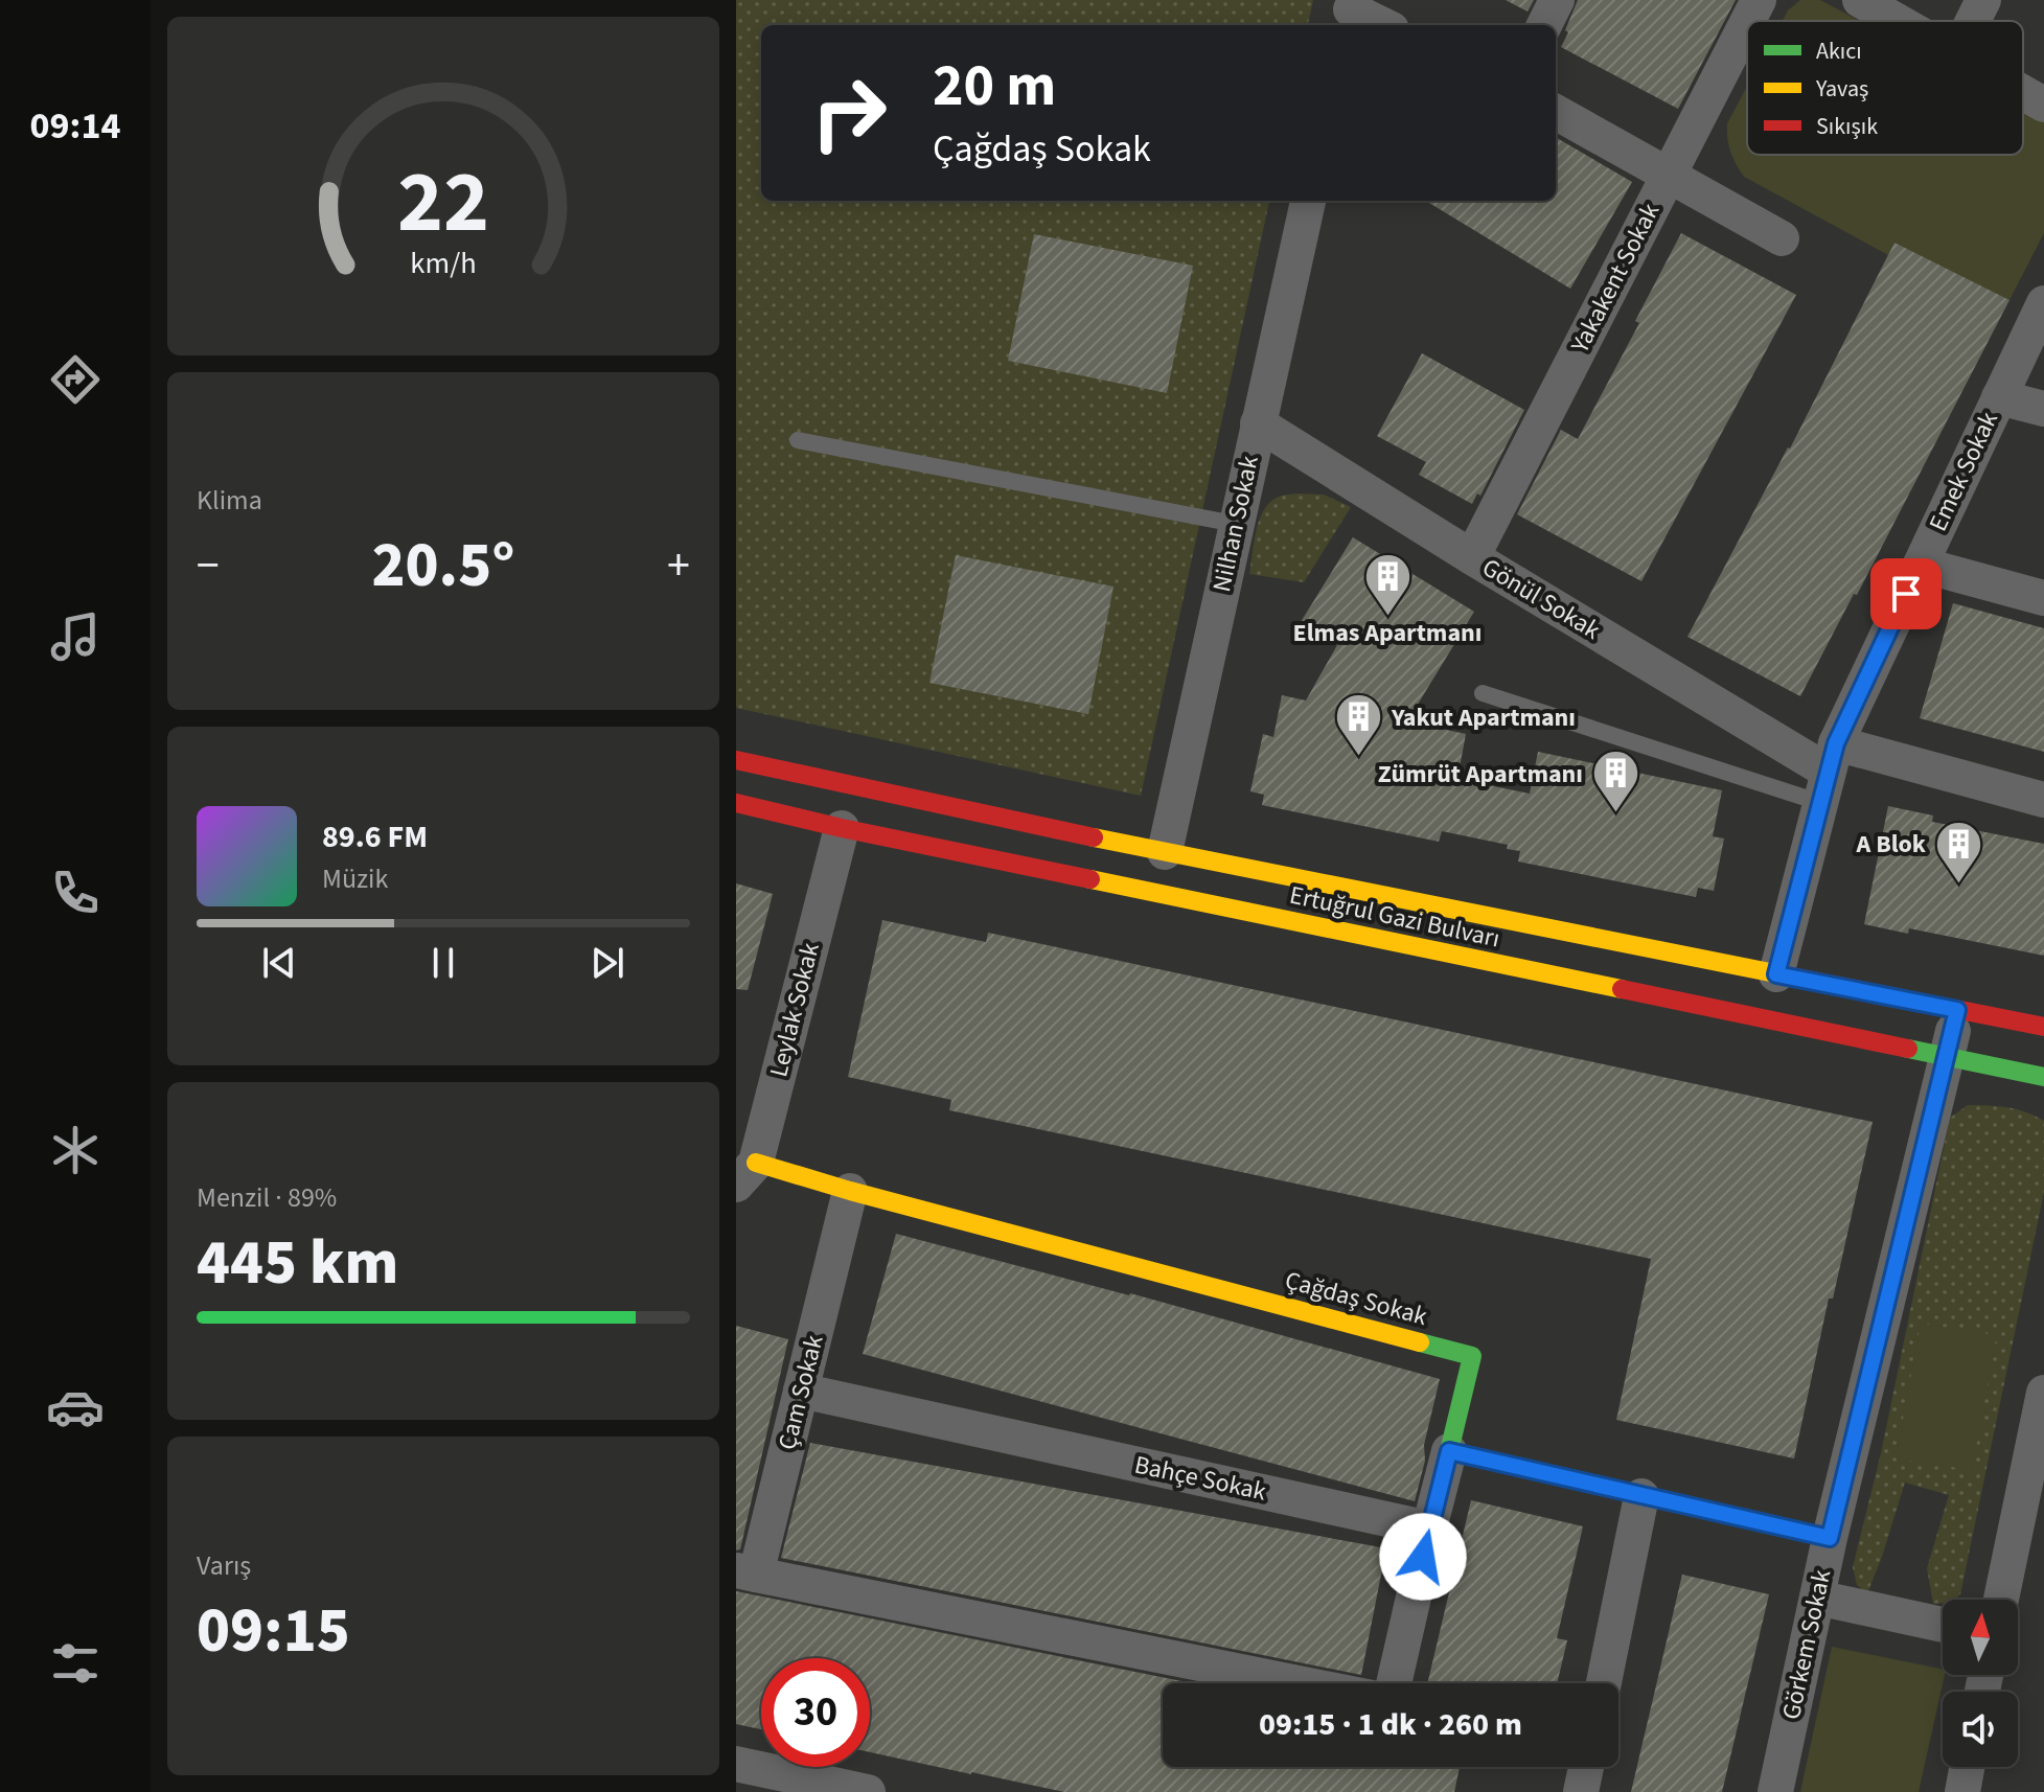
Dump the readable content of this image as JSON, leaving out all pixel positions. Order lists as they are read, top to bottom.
{
  "streets": {
    "main road": ["Ertuğrul Gazi Bulvarı", "Çağdaş Sokak"],
    "street": [
      "Yakakent Sokak",
      "Emek Sokak",
      "Nilhan Sokak",
      "Gönül Sokak",
      "Leylak Sokak",
      "Çam Sokak",
      "Bahçe Sokak",
      "Görkem Sokak"
    ]
  },
  "crossings": [
    ["Yakakent Sokak", "Gönül Sokak"],
    ["Emek Sokak", "Gönül Sokak"],
    ["Emek Sokak", "Ertuğrul Gazi Bulvarı"],
    ["Nilhan Sokak", "Gönül Sokak"],
    ["Nilhan Sokak", "Ertuğrul Gazi Bulvarı"],
    ["Ertuğrul Gazi Bulvarı", "Leylak Sokak"],
    ["Ertuğrul Gazi Bulvarı", "Görkem Sokak"],
    ["Leylak Sokak", "Çağdaş Sokak"],
    ["Çağdaş Sokak", "Çam Sokak"],
    ["Çam Sokak", "Bahçe Sokak"]
  ],
  "places": {
    "building": [
      "Elmas Apartmanı",
      "Yakut Apartmanı",
      "Zümrüt Apartmanı",
      "A Blok"
    ]
  },
  "legend": ["Akıcı", "Yavaş", "Sıkışık"],
  "north": "top",
  "page": {
    "tabs": "09:14",
    "turn": ["20 m", "Çağdaş Sokak"],
    "tile": [
      "Klima",
      ["Menzil · 89%", "445 km"],
      ["Varış", "09:15"]
    ],
    "heat": ["−", "20.5°", "+"],
    "song": ["89.6 FM", "Müzik"],
    "limit": "30",
    "trip": "09:15 · 1 dk · 260 m",
    "gauge": ["22", "km/h"]
  }
}
